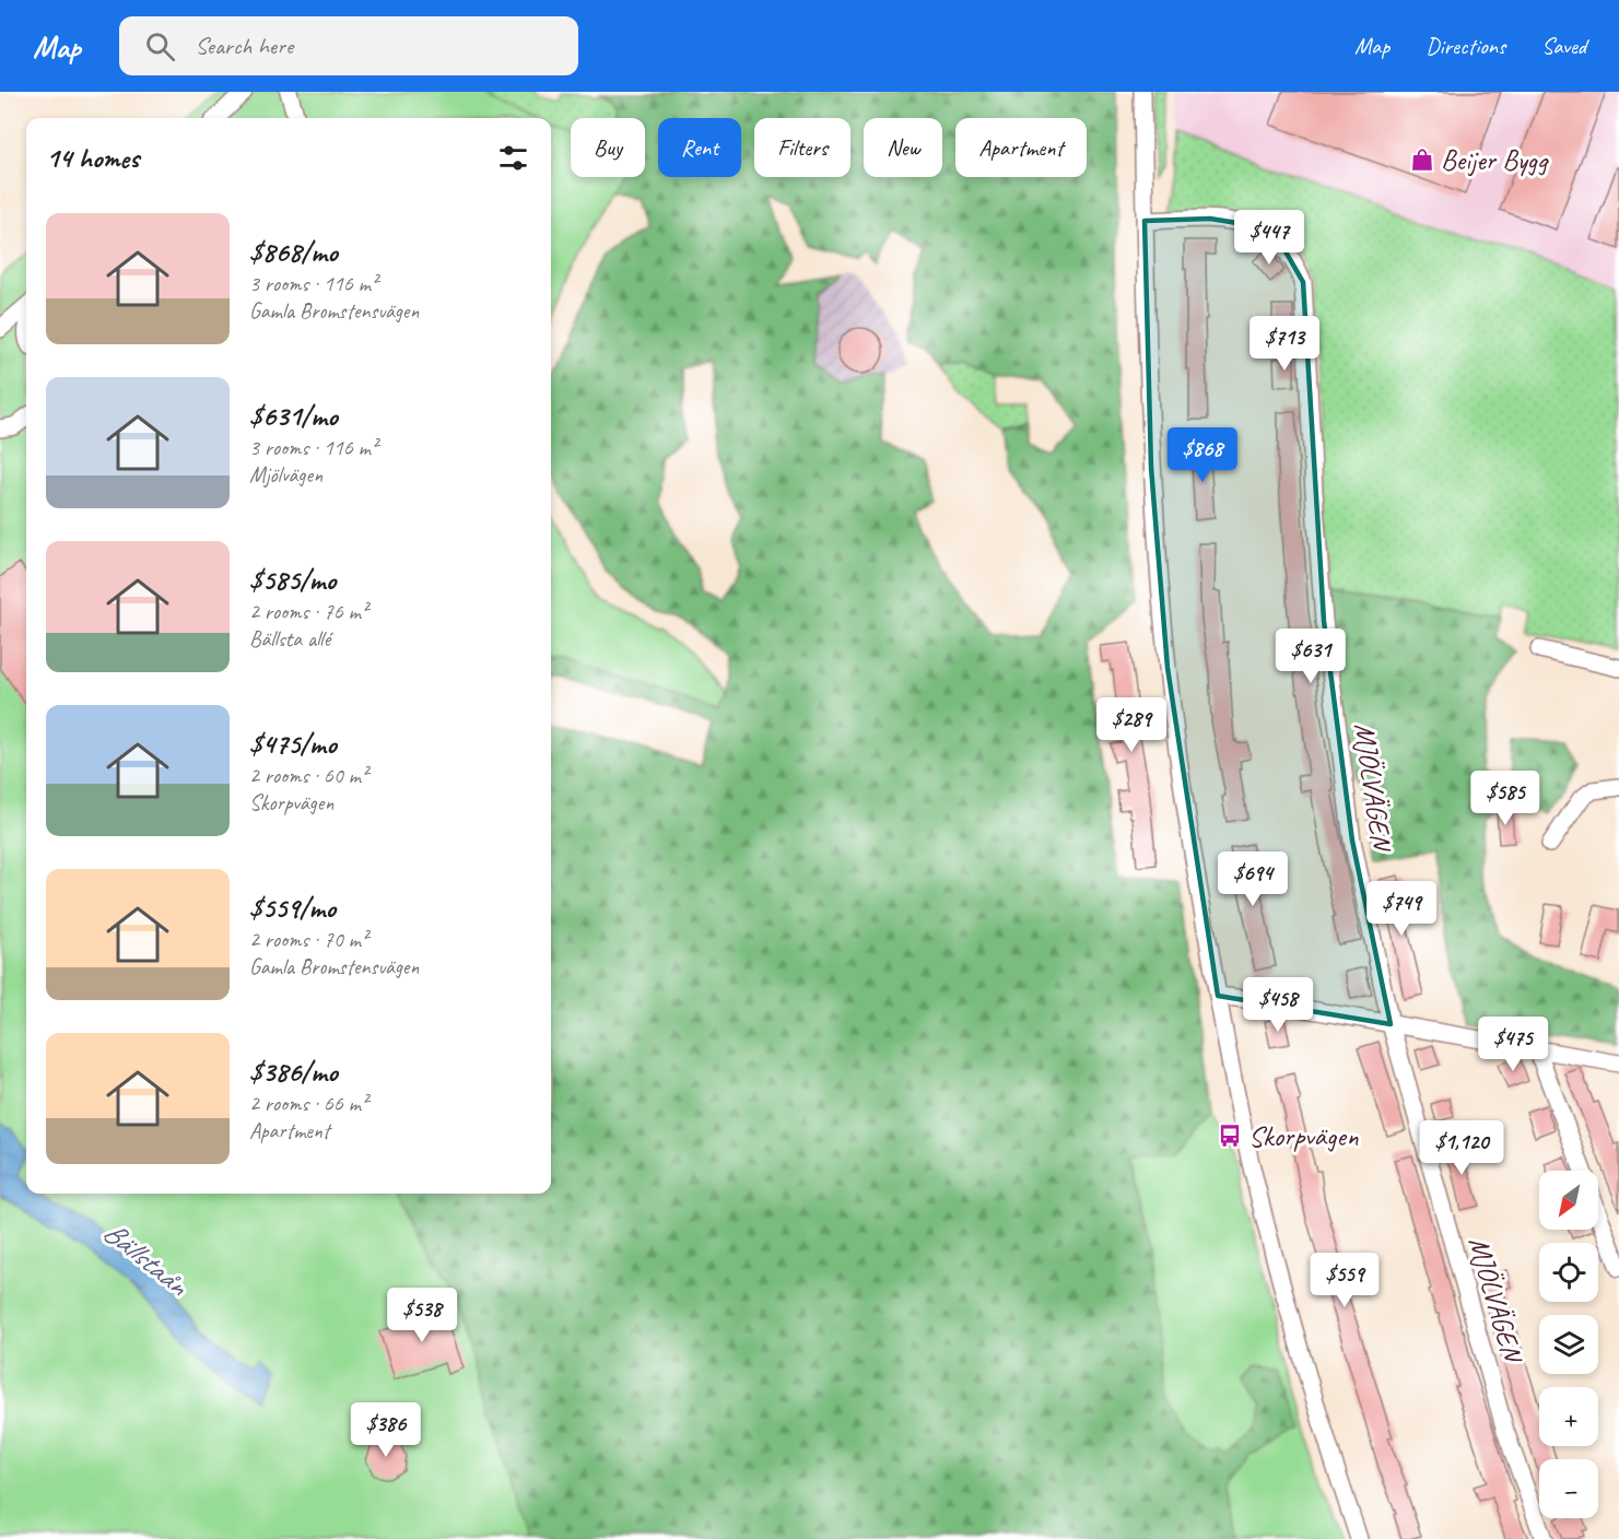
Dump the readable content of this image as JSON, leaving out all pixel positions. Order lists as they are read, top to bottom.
{
  "streets": {
    "street": ["MJÖLVÄGEN"]
  },
  "water": ["Bällstaån"],
  "places": {
    "shop": ["Beijer Bygg"],
    "bus stop": ["Skorpvägen"]
  },
  "north": "bottom left",
  "page": {
    "header": "Map",
    "search": "Search here",
    "nav": ["Map", "Directions", "Saved"],
    "chip": [
      "Buy",
      "Rent",
      "Filters",
      "New",
      "Apartment"
    ],
    "heading": "14 homes",
    "list": [
      {
        "name": "$868/mo",
        "note": "3 rooms · 116 m² · Gamla Bromstensvägen"
      },
      {
        "name": "$631/mo",
        "note": "3 rooms · 116 m² · Mjölvägen"
      },
      {
        "name": "$585/mo",
        "note": "2 rooms · 76 m² · Bällsta allé"
      },
      {
        "name": "$475/mo",
        "note": "2 rooms · 60 m² · Skorpvägen"
      },
      {
        "name": "$559/mo",
        "note": "2 rooms · 70 m² · Gamla Bromstensvägen"
      },
      {
        "name": "$386/mo",
        "note": "2 rooms · 66 m² · Apartment"
      }
    ],
    "price": [
      "$447",
      "$713",
      "$868",
      "$631",
      "$289",
      "$585",
      "$694",
      "$749",
      "$458",
      "$475",
      "$1,120",
      "$559",
      "$538",
      "$386"
    ],
    "map_buttons": ["+", "−"]
  }
}
